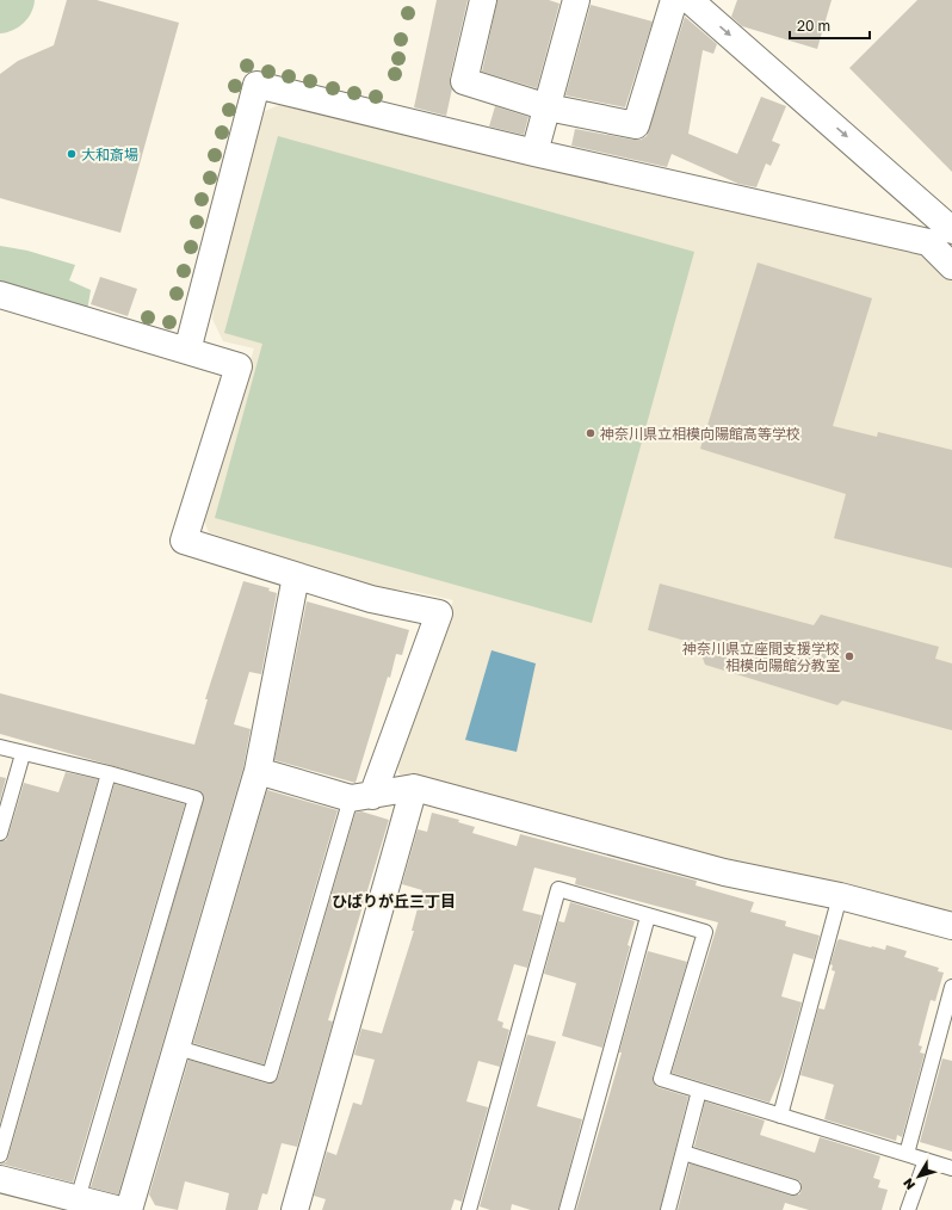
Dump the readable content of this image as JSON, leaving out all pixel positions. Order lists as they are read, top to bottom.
{
  "districts": ["ひばりが丘三丁目"],
  "places": ["大和斎場", "神奈川県立相模向陽館高等学校", "神奈川県立座間支援学校 相模向陽館分教室"],
  "scale_bar": "20 m",
  "north": "bottom left"
}
